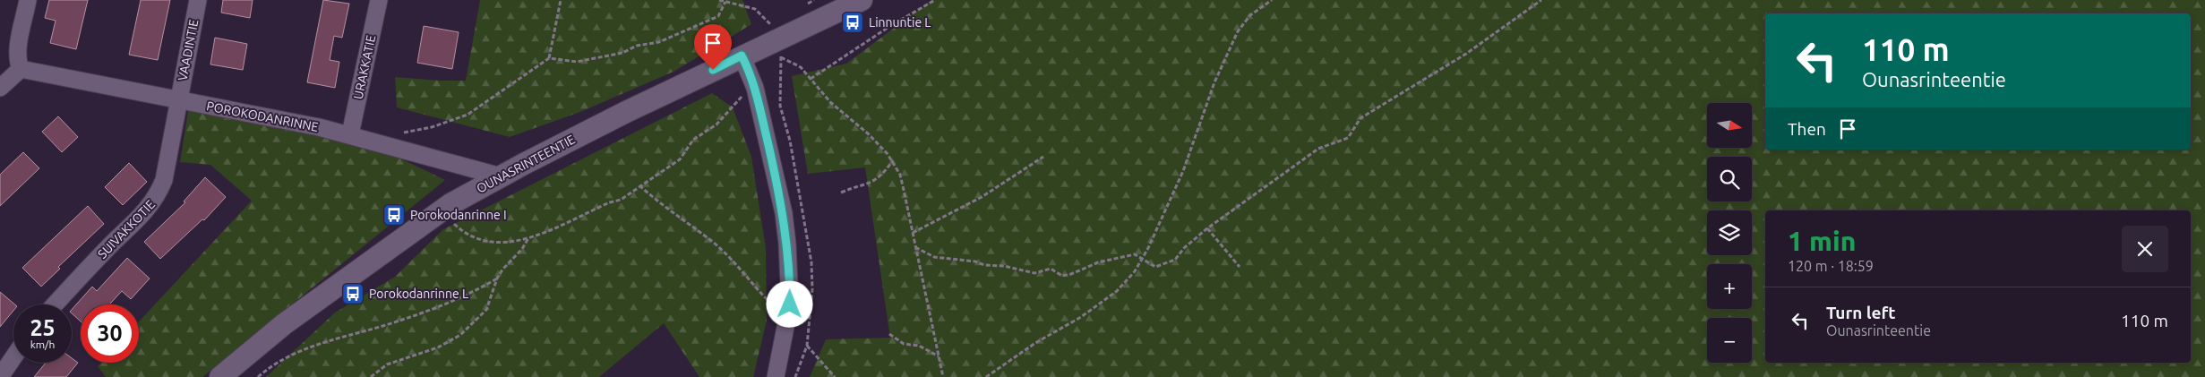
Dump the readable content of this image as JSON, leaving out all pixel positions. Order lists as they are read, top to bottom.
{
  "streets": {
    "street": [
      "VAADINTIE",
      "URAKKATIE",
      "POROKODANRINNE",
      "OUNASRINTEENTIE",
      "SUIVAKKOTIE"
    ]
  },
  "crossings": [
    ["VAADINTIE", "POROKODANRINNE"],
    ["VAADINTIE", "SUIVAKKOTIE"],
    ["URAKKATIE", "POROKODANRINNE"],
    ["POROKODANRINNE", "OUNASRINTEENTIE"],
    ["POROKODANRINNE", "SUIVAKKOTIE"]
  ],
  "places": {
    "bus stop": ["Linnuntie L", "Porokodanrinne I", "Porokodanrinne L"]
  },
  "north": "right",
  "page": {
    "turn": ["110 m", "Ounasrinteentie"],
    "map_buttons": ["+", "−"],
    "then": "Then",
    "heading": ["1 min", "120 m · 18:59"],
    "list": [
      {
        "name": "Turn left",
        "note": "Ounasrinteentie",
        "value": "110 m"
      }
    ],
    "speed": "25 km/h",
    "limit": "30"
  }
}
